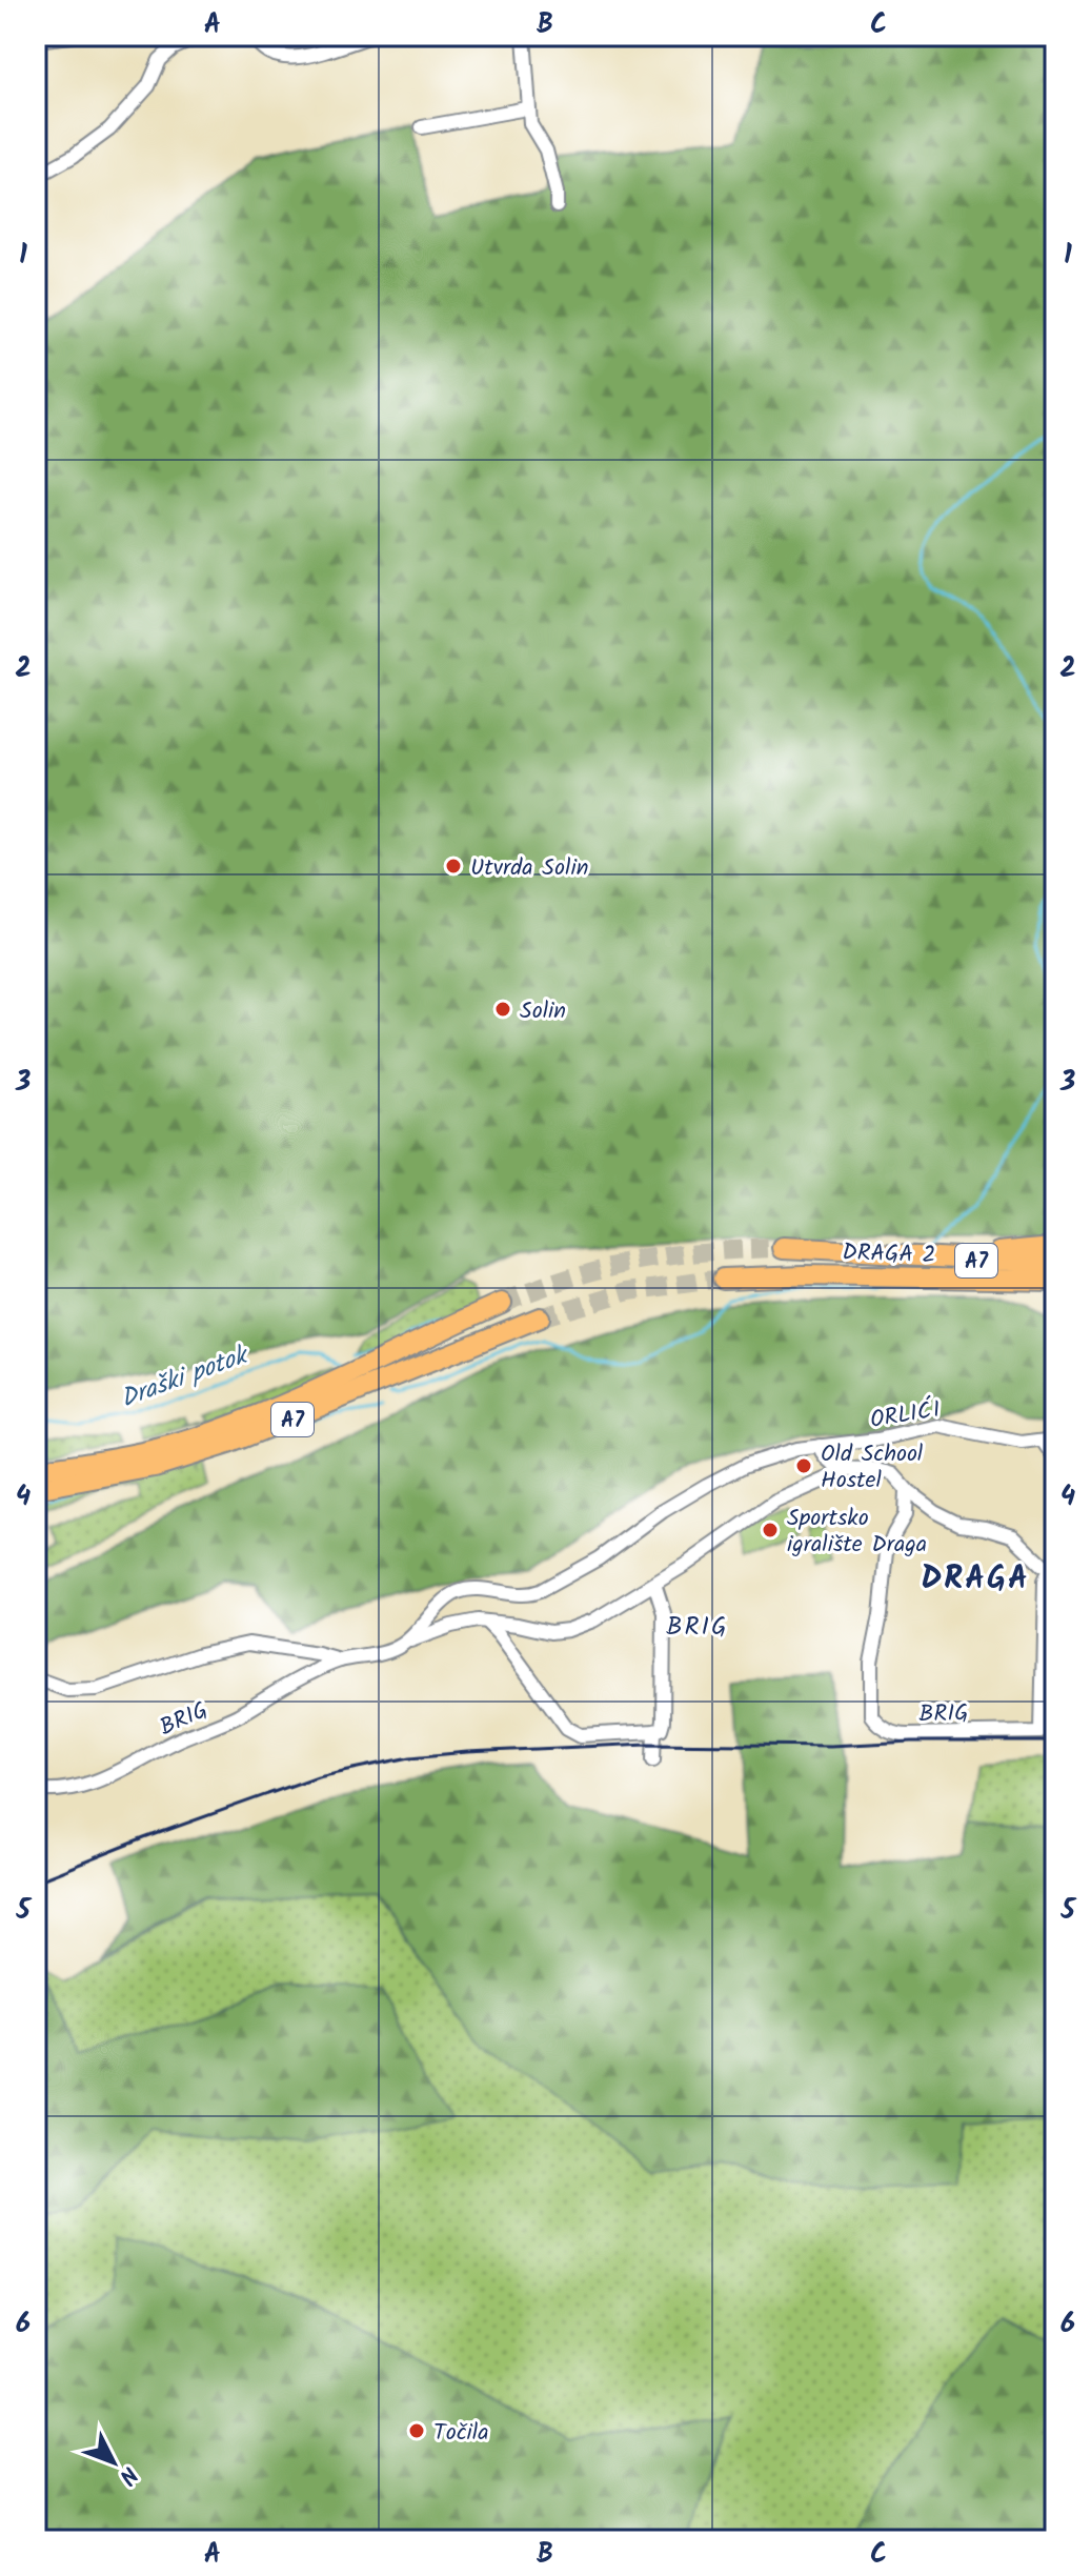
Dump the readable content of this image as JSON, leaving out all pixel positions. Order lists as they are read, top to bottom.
{
  "streets": {
    "highway": ["DRAGA 2", "A7"],
    "street": ["ORLIĆI", "BRIG"]
  },
  "crossings": [
    ["DRAGA 2", "A7"],
    ["ORLIĆI", "BRIG"]
  ],
  "districts": ["DRAGA", "BRIG"],
  "water": ["Draški potok"],
  "places": [
    "Utvrda Solin",
    "Solin",
    "Old School Hostel",
    "Sportsko igralište Draga",
    "Točila"
  ],
  "north": "bottom right",
  "grid": {
    "columns": ["A", "B", "C"],
    "rows": [
      "1",
      "2",
      "3",
      "4",
      "5",
      "6"
    ]
  }
}
